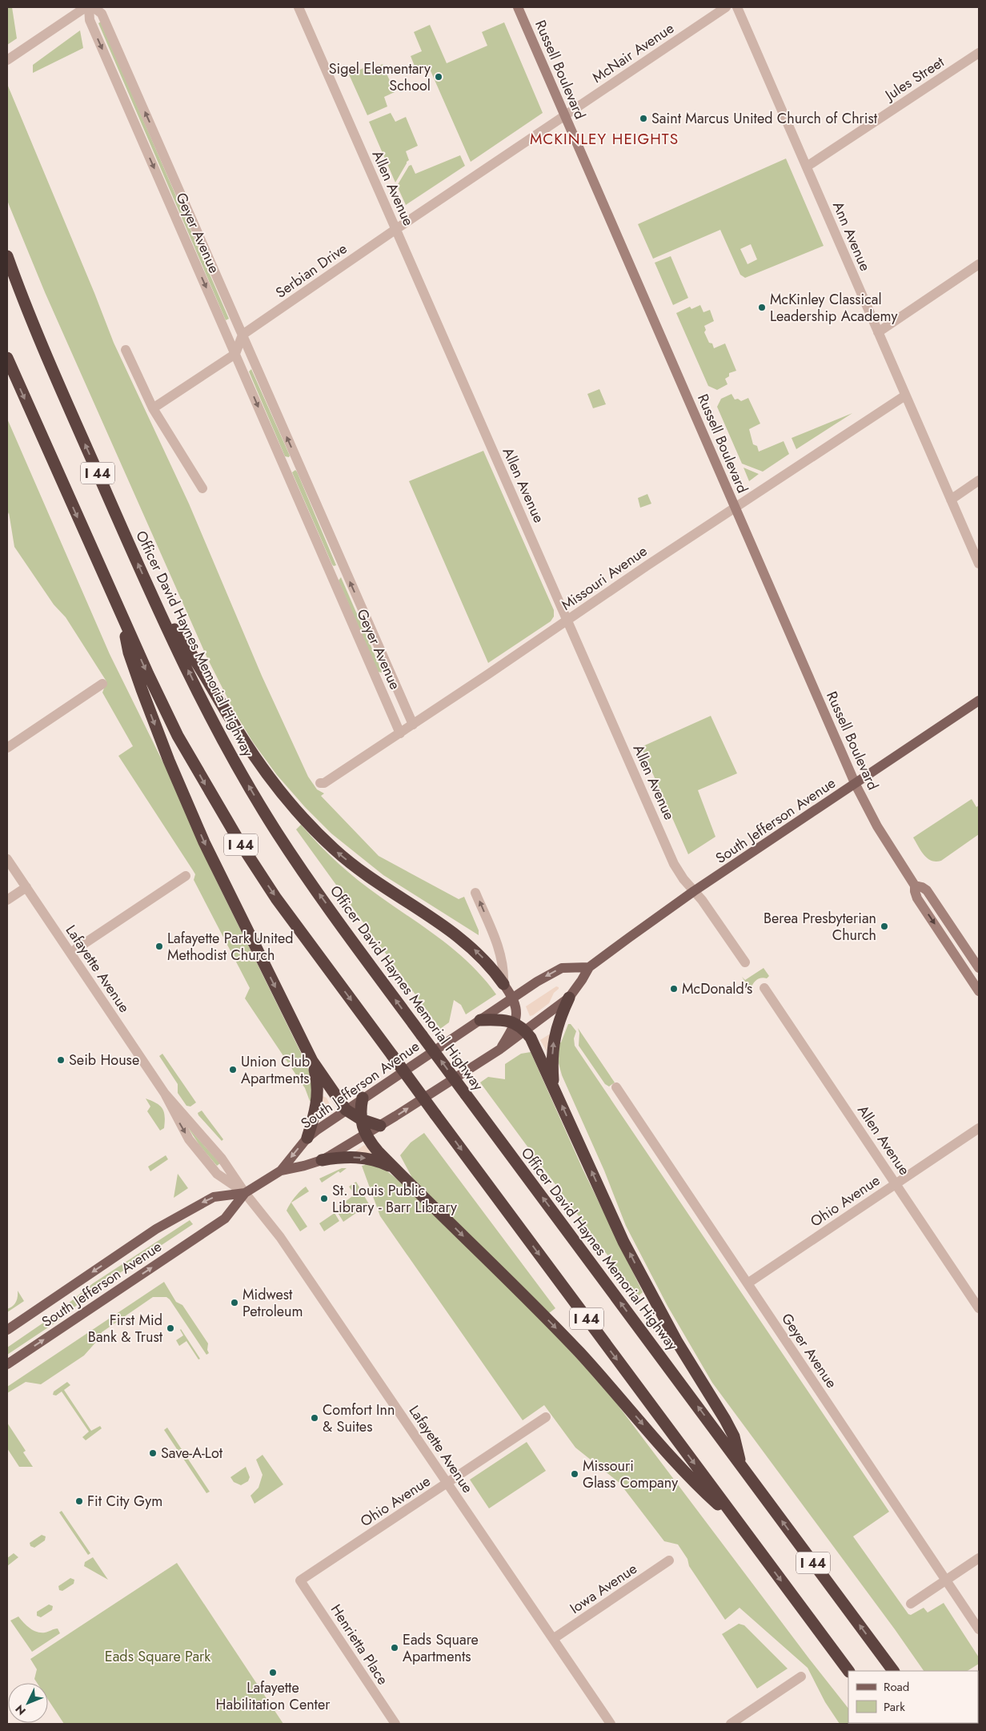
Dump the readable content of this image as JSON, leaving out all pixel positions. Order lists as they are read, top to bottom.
{
  "streets": {
    "highway": ["I 44", "Officer David Haynes Memorial Highway"],
    "main road": ["Russell Boulevard", "South Jefferson Avenue"],
    "street": [
      "McNair Avenue",
      "Jules Street",
      "Allen Avenue",
      "Geyer Avenue",
      "Ann Avenue",
      "Serbian Drive",
      "Missouri Avenue",
      "Lafayette Avenue",
      "Ohio Avenue",
      "Iowa Avenue",
      "Henrietta Place"
    ]
  },
  "crossings": [
    ["McNair Avenue", "Russell Boulevard"],
    ["McNair Avenue", "Allen Avenue"],
    ["McNair Avenue", "Serbian Drive"],
    ["Russell Boulevard", "Missouri Avenue"],
    ["Russell Boulevard", "South Jefferson Avenue"],
    ["Jules Street", "Ann Avenue"],
    ["Allen Avenue", "Serbian Drive"],
    ["Allen Avenue", "Missouri Avenue"],
    ["Allen Avenue", "South Jefferson Avenue"],
    ["Allen Avenue", "Ohio Avenue"],
    ["Geyer Avenue", "Serbian Drive"],
    ["Geyer Avenue", "Missouri Avenue"],
    ["Geyer Avenue", "Ohio Avenue"],
    ["Ann Avenue", "Missouri Avenue"],
    ["South Jefferson Avenue", "Lafayette Avenue"],
    ["Lafayette Avenue", "Ohio Avenue"],
    ["Lafayette Avenue", "Iowa Avenue"],
    ["Ohio Avenue", "Henrietta Place"]
  ],
  "districts": ["MCKINLEY HEIGHTS"],
  "parks": ["Eads Square Park"],
  "places": [
    "Sigel Elementary School",
    "Saint Marcus United Church of Christ",
    "McKinley Classical Leadership Academy",
    "Berea Presbyterian Church",
    "Lafayette Park United Methodist Church",
    "McDonald's",
    "Seib House",
    "Union Club Apartments",
    "St. Louis Public Library - Barr Library",
    "Midwest Petroleum",
    "First Mid Bank & Trust",
    "Comfort Inn & Suites",
    "Save-A-Lot",
    "Missouri Glass Company",
    "Fit City Gym",
    "Eads Square Apartments",
    "Lafayette Habilitation Center"
  ],
  "legend": ["Road", "Park"],
  "north": "bottom left"
}
